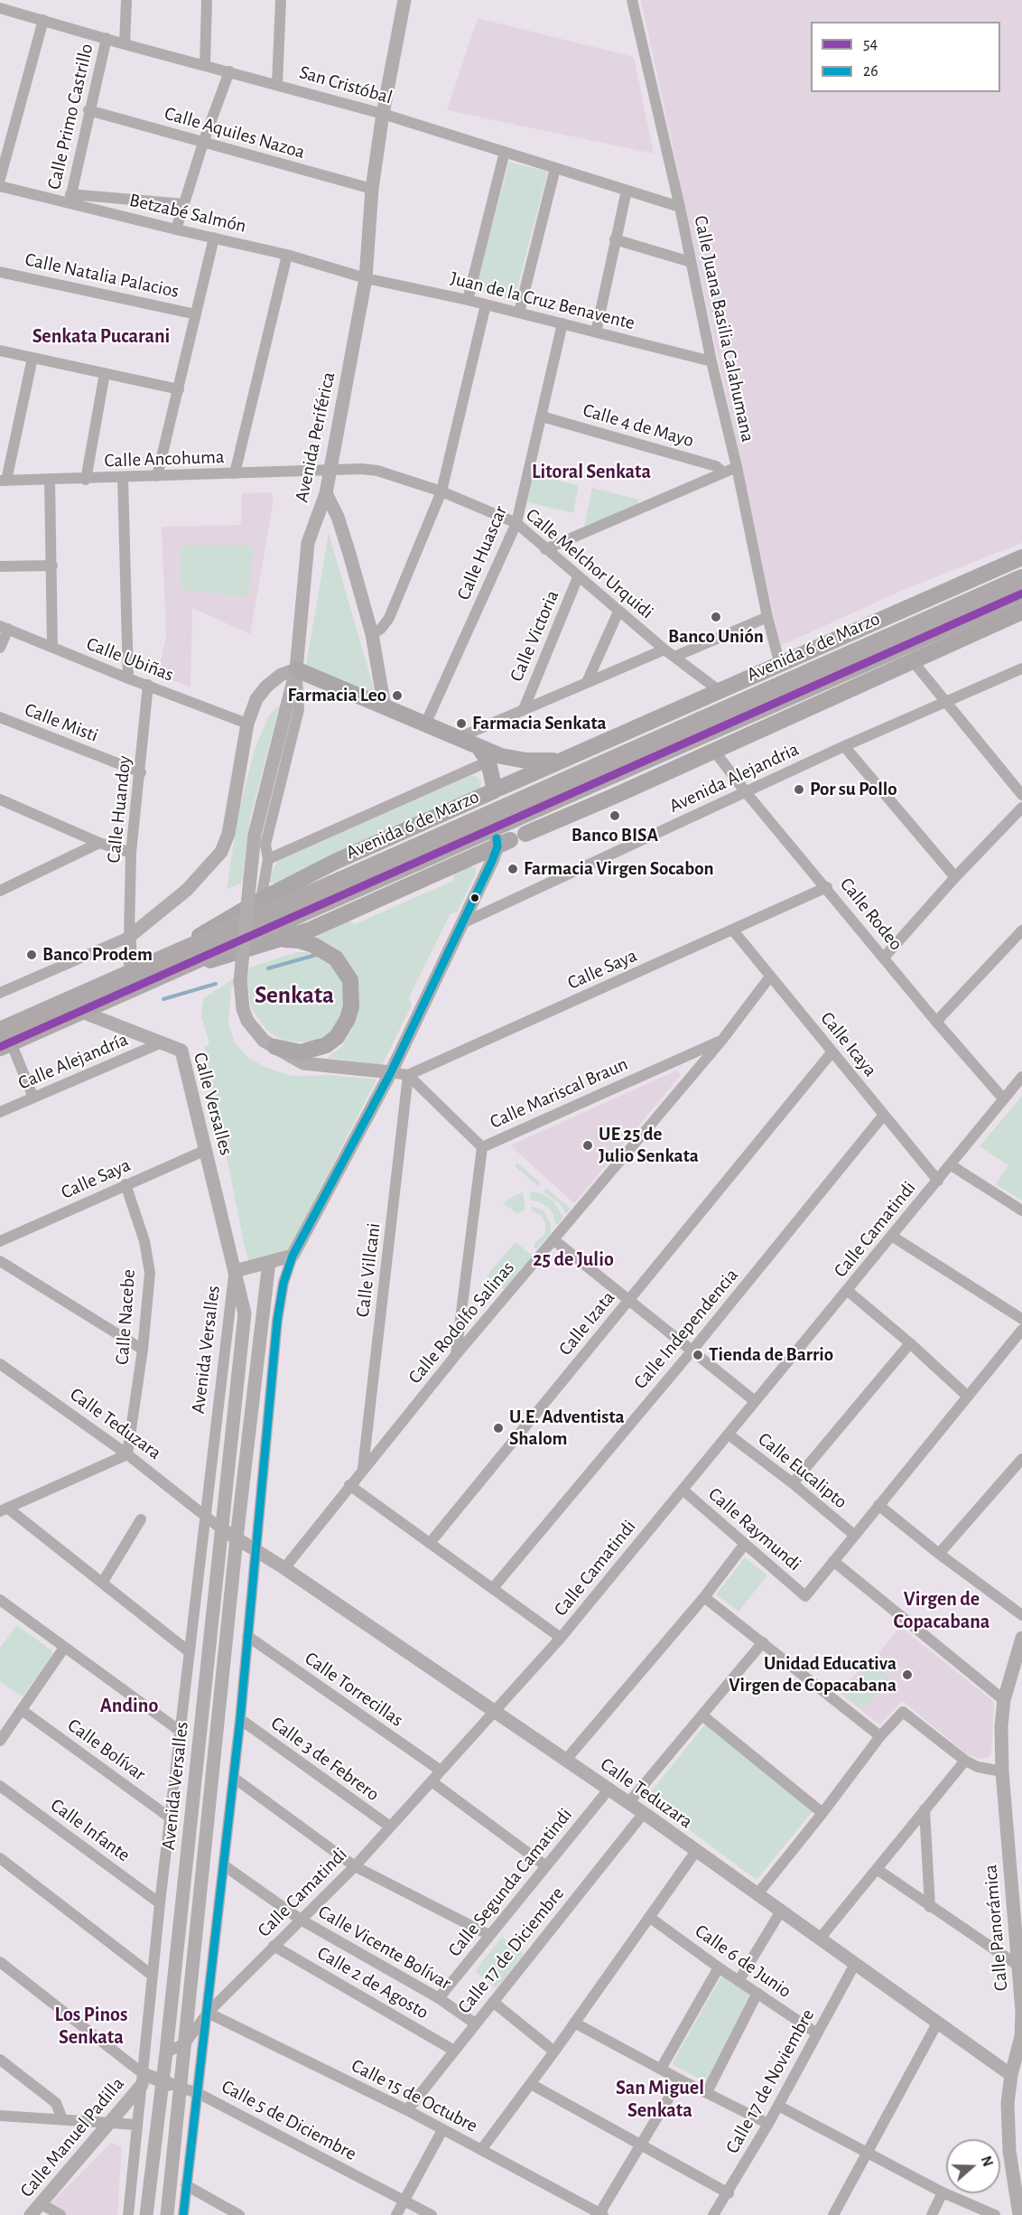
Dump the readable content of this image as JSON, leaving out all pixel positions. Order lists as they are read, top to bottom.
{
  "streets": {
    "highway": ["Avenida 6 de Marzo"],
    "street": [
      "San Cristóbal",
      "Calle Primo Castrillo",
      "Calle Aquiles Nazoa",
      "Betzabé Salmón",
      "Calle Natalia Palacios",
      "Juan de la Cruz Benavente",
      "Calle Juana Basilia Calahumana",
      "Calle 4 de Mayo",
      "Avenida Periférica",
      "Calle Ancohuma",
      "Calle Huascar",
      "Calle Melchor Urquidi",
      "Calle Victoria",
      "Calle Ubiñas",
      "Calle Misti",
      "Avenida Alejandria",
      "Calle Huandoy",
      "Calle Rodeo",
      "Calle Saya",
      "Calle Icaya",
      "Calle Alejandría",
      "Calle Mariscal Braun",
      "Calle Versalles",
      "Calle Camatindi",
      "Calle Villcani",
      "Calle Nacebe",
      "Calle Rodolfo Salinas",
      "Calle Izata",
      "Calle Independencia",
      "Avenida Versalles",
      "Calle Teduzara",
      "Calle Eucalipto",
      "Calle Raymundi",
      "Calle Torrecillas",
      "Calle Bolívar",
      "Calle 3 de Febrero",
      "Calle Infante",
      "Calle Segunda Camatindi",
      "Calle Panorámica",
      "Calle Vicente Bolívar",
      "Calle 17 de Diciembre",
      "Calle 6 de Junio",
      "Calle 2 de Agosto",
      "Calle 17 de Noviembre",
      "Calle 15 de Octubre",
      "Calle 5 de Diciembre",
      "Calle Manuel Padilla"
    ]
  },
  "crossings": [
    ["San Cristóbal", "Calle Primo Castrillo"],
    ["San Cristóbal", "Calle Juana Basilia Calahumana"],
    ["San Cristóbal", "Avenida Periférica"],
    ["Calle Primo Castrillo", "Calle Aquiles Nazoa"],
    ["Calle Primo Castrillo", "Betzabé Salmón"],
    ["Calle Aquiles Nazoa", "Avenida Periférica"],
    ["Betzabé Salmón", "Juan de la Cruz Benavente"],
    ["Betzabé Salmón", "Avenida Periférica"],
    ["Juan de la Cruz Benavente", "Calle Juana Basilia Calahumana"],
    ["Juan de la Cruz Benavente", "Avenida Periférica"],
    ["Juan de la Cruz Benavente", "Calle Huascar"],
    ["Calle Juana Basilia Calahumana", "Avenida 6 de Marzo"],
    ["Calle 4 de Mayo", "Calle Huascar"],
    ["Avenida Periférica", "Calle Ancohuma"],
    ["Avenida Periférica", "Calle Melchor Urquidi"],
    ["Calle Ancohuma", "Calle Melchor Urquidi"],
    ["Calle Huascar", "Calle Melchor Urquidi"],
    ["Calle Melchor Urquidi", "Calle Victoria"],
    ["Calle Melchor Urquidi", "Avenida 6 de Marzo"],
    ["Calle Ubiñas", "Calle Huandoy"],
    ["Calle Misti", "Calle Huandoy"],
    ["Avenida Alejandria", "Calle Rodeo"],
    ["Calle Rodeo", "Calle Saya"],
    ["Calle Rodeo", "Calle Camatindi"],
    ["Calle Saya", "Calle Icaya"],
    ["Calle Saya", "Calle Versalles"],
    ["Calle Saya", "Calle Villcani"],
    ["Calle Saya", "Calle Nacebe"],
    ["Calle Icaya", "Calle Camatindi"],
    ["Calle Icaya", "Calle Rodolfo Salinas"],
    ["Calle Icaya", "Calle Izata"],
    ["Calle Icaya", "Calle Independencia"],
    ["Calle Alejandría", "Calle Versalles"],
    ["Calle Mariscal Braun", "Calle Rodolfo Salinas"],
    ["Calle Versalles", "Avenida Versalles"],
    ["Calle Camatindi", "Avenida Versalles"],
    ["Calle Camatindi", "Calle Teduzara"],
    ["Calle Camatindi", "Calle Eucalipto"],
    ["Calle Camatindi", "Calle Raymundi"],
    ["Calle Camatindi", "Calle Torrecillas"],
    ["Calle Camatindi", "Calle 3 de Febrero"],
    ["Calle Camatindi", "Calle Vicente Bolívar"],
    ["Calle Camatindi", "Calle 2 de Agosto"],
    ["Calle Camatindi", "Calle 15 de Octubre"],
    ["Calle Villcani", "Calle Rodolfo Salinas"],
    ["Calle Nacebe", "Calle Teduzara"],
    ["Calle Rodolfo Salinas", "Calle Teduzara"],
    ["Avenida Versalles", "Calle Teduzara"],
    ["Avenida Versalles", "Calle Bolívar"],
    ["Avenida Versalles", "Calle Infante"],
    ["Avenida Versalles", "Calle 5 de Diciembre"],
    ["Avenida Versalles", "Calle Manuel Padilla"],
    ["Calle Teduzara", "Calle Segunda Camatindi"],
    ["Calle Teduzara", "Calle Panorámica"],
    ["Calle Teduzara", "Calle 17 de Diciembre"],
    ["Calle Teduzara", "Calle 17 de Noviembre"],
    ["Calle Segunda Camatindi", "Calle Vicente Bolívar"],
    ["Calle Vicente Bolívar", "Calle 17 de Diciembre"],
    ["Calle 17 de Diciembre", "Calle 2 de Agosto"],
    ["Calle 17 de Diciembre", "Calle 15 de Octubre"],
    ["Calle 6 de Junio", "Calle 17 de Noviembre"],
    ["Calle 5 de Diciembre", "Calle Manuel Padilla"]
  ],
  "districts": [
    "Senkata Pucarani",
    "Litoral Senkata",
    "Senkata",
    "25 de Julio",
    "Virgen de Copacabana",
    "Andino",
    "Los Pinos Senkata",
    "San Miguel Senkata"
  ],
  "places": [
    "Banco Unión",
    "Farmacia Leo",
    "Farmacia Senkata",
    "Por su Pollo",
    "Banco BISA",
    "Farmacia Virgen Socabon",
    "Banco Prodem",
    "UE 25 de Julio Senkata",
    "Tienda de Barrio",
    "U.E. Adventista Shalom",
    "Unidad Educativa Virgen de Copacabana"
  ],
  "lines": ["transit line 54", "transit line 26"],
  "legend": ["54", "26"],
  "north": "right"
}
